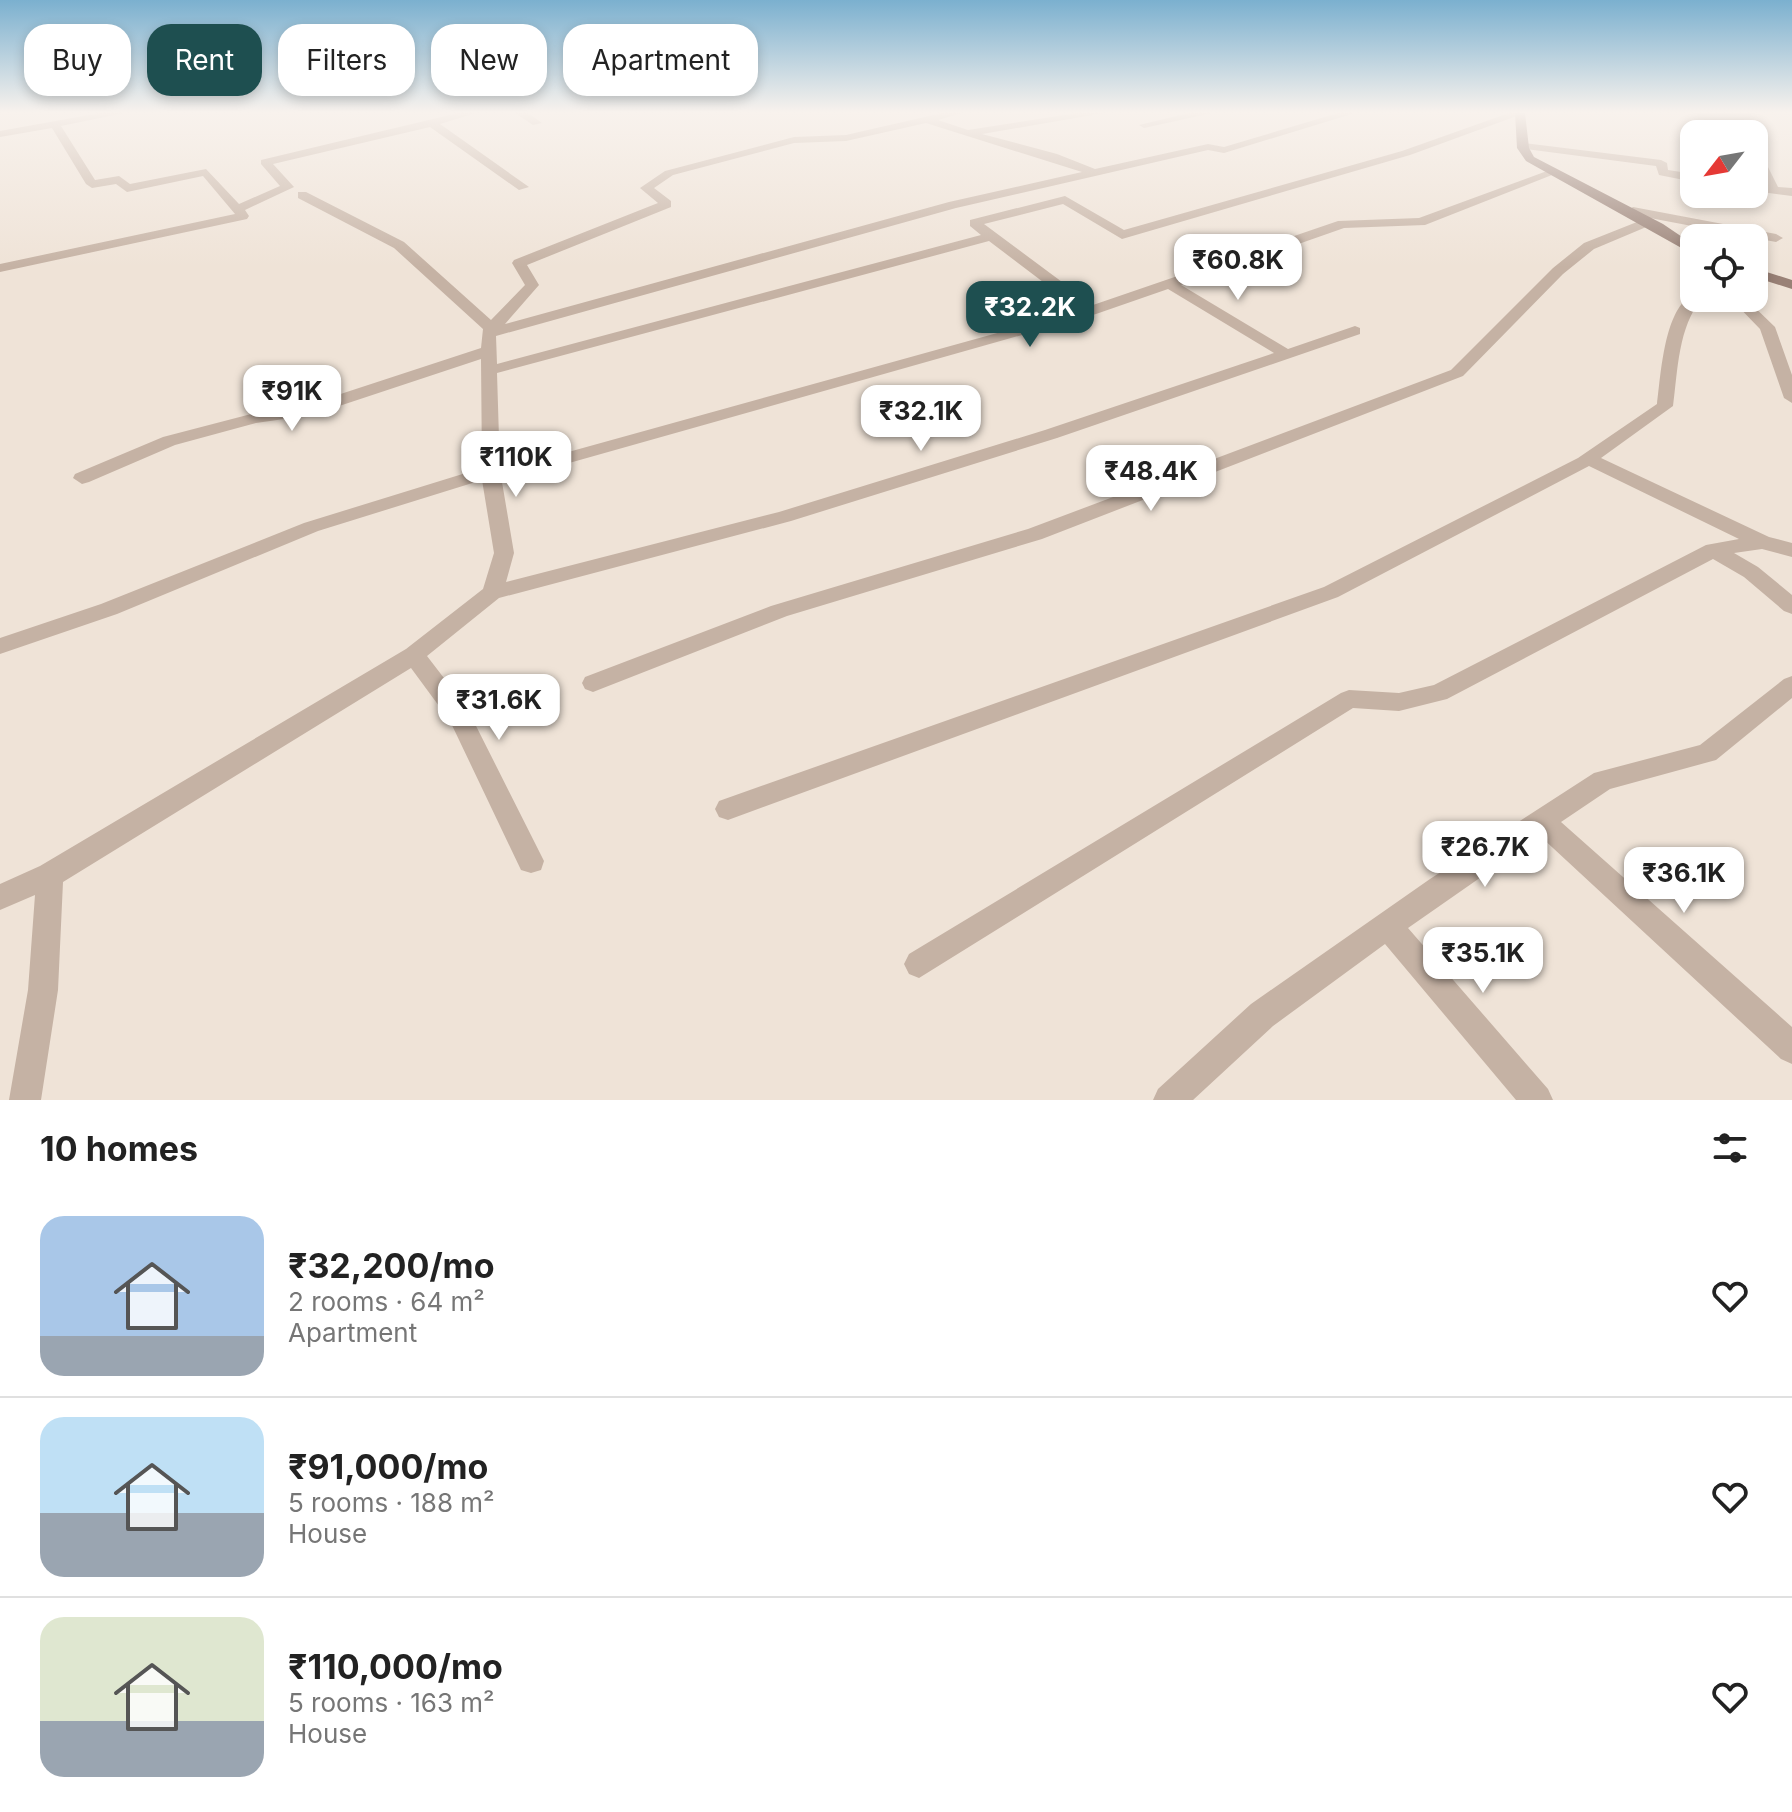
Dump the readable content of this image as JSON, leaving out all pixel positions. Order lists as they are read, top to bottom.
{
  "north": "bottom left",
  "page": {
    "chip": [
      "Buy",
      "Rent",
      "Filters",
      "New",
      "Apartment"
    ],
    "price": [
      "₹60.8K",
      "₹32.2K",
      "₹91K",
      "₹32.1K",
      "₹110K",
      "₹48.4K",
      "₹31.6K",
      "₹26.7K",
      "₹36.1K",
      "₹35.1K"
    ],
    "heading": "10 homes",
    "list": [
      {
        "name": "₹32,200/mo",
        "note": "2 rooms · 64 m² · Apartment"
      },
      {
        "name": "₹91,000/mo",
        "note": "5 rooms · 188 m² · House"
      },
      {
        "name": "₹110,000/mo",
        "note": "5 rooms · 163 m² · House"
      }
    ]
  }
}
